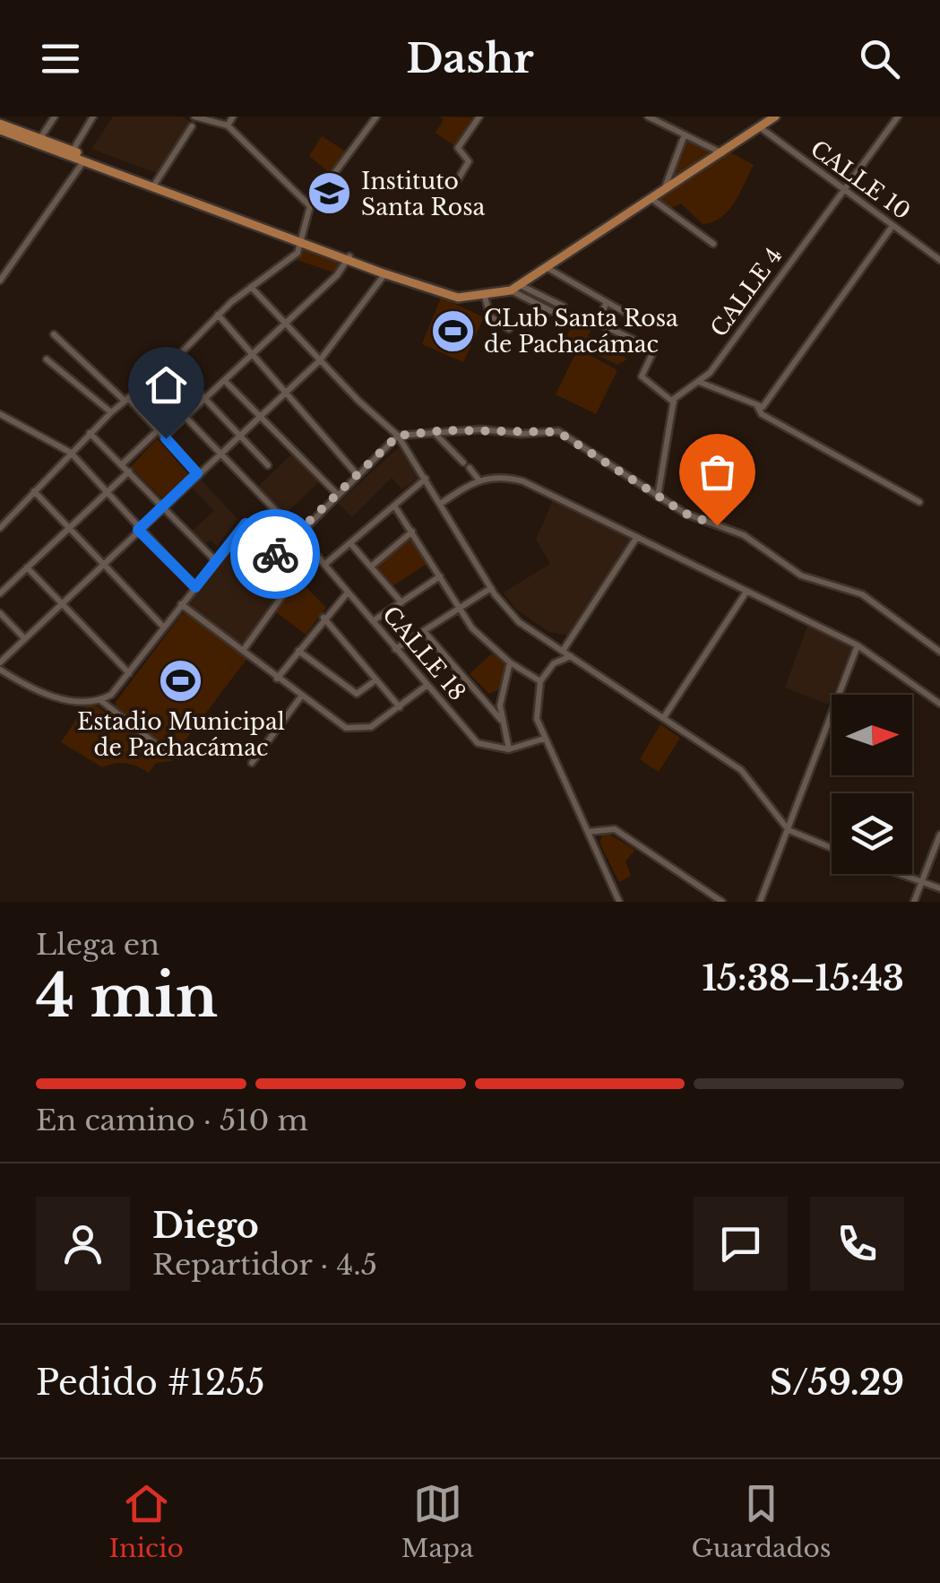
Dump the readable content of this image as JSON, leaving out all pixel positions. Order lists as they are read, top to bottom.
{
  "streets": {
    "street": ["CALLE 10", "CALLE 4", "CALLE 18"]
  },
  "crossings": [
    ["CALLE 10", "CALLE 4"]
  ],
  "places": {
    "school or university": ["Instituto Santa Rosa"],
    "sports": ["CLub Santa Rosa de Pachacámac", "Estadio Municipal de Pachacámac"]
  },
  "north": "right",
  "page": {
    "header": "Dashr",
    "heading": ["4 min", "Llega en", "15:38–15:43"],
    "panel": [
      "Diego",
      "Repartidor · 4.5",
      "Pedido #1255",
      "S/59.29"
    ],
    "bar": "En camino · 510 m",
    "tabs": ["Inicio", "Mapa", "Guardados"]
  }
}
